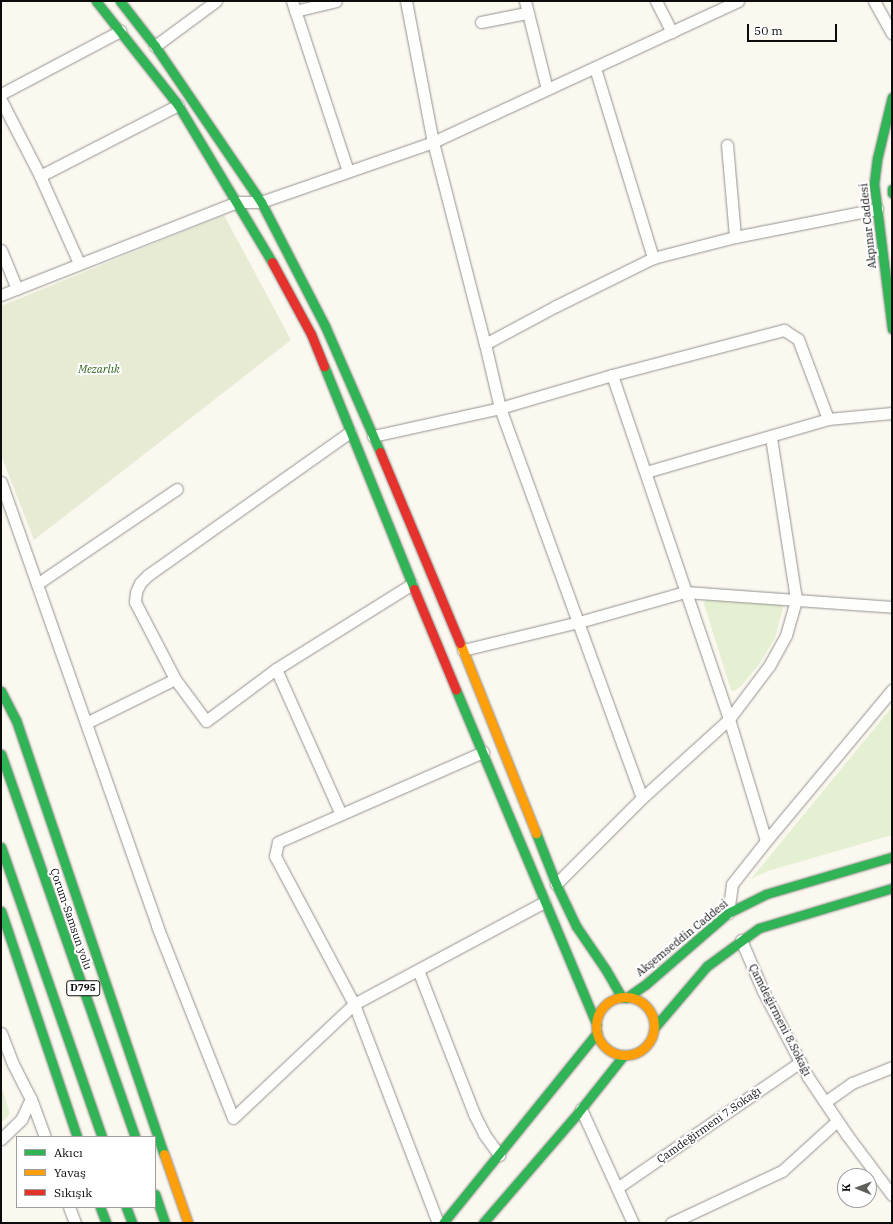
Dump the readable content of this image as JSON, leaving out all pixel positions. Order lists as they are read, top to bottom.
{
  "streets": {
    "main road": [
      "Akpınar Caddesi",
      "Çorum-Samsun yolu",
      "Akşemseddin Caddesi",
      "D795"
    ],
    "street": ["Çamdeğirmeni 8.Sokağı", "Çamdeğirmeni 7.Sokağı"]
  },
  "crossings": [
    ["Çamdeğirmeni 8.Sokağı", "Çamdeğirmeni 7.Sokağı"]
  ],
  "parks": ["Mezarlık"],
  "legend": ["Akıcı", "Yavaş", "Sıkışık"],
  "scale_bar": "50 m",
  "north": "left"
}
